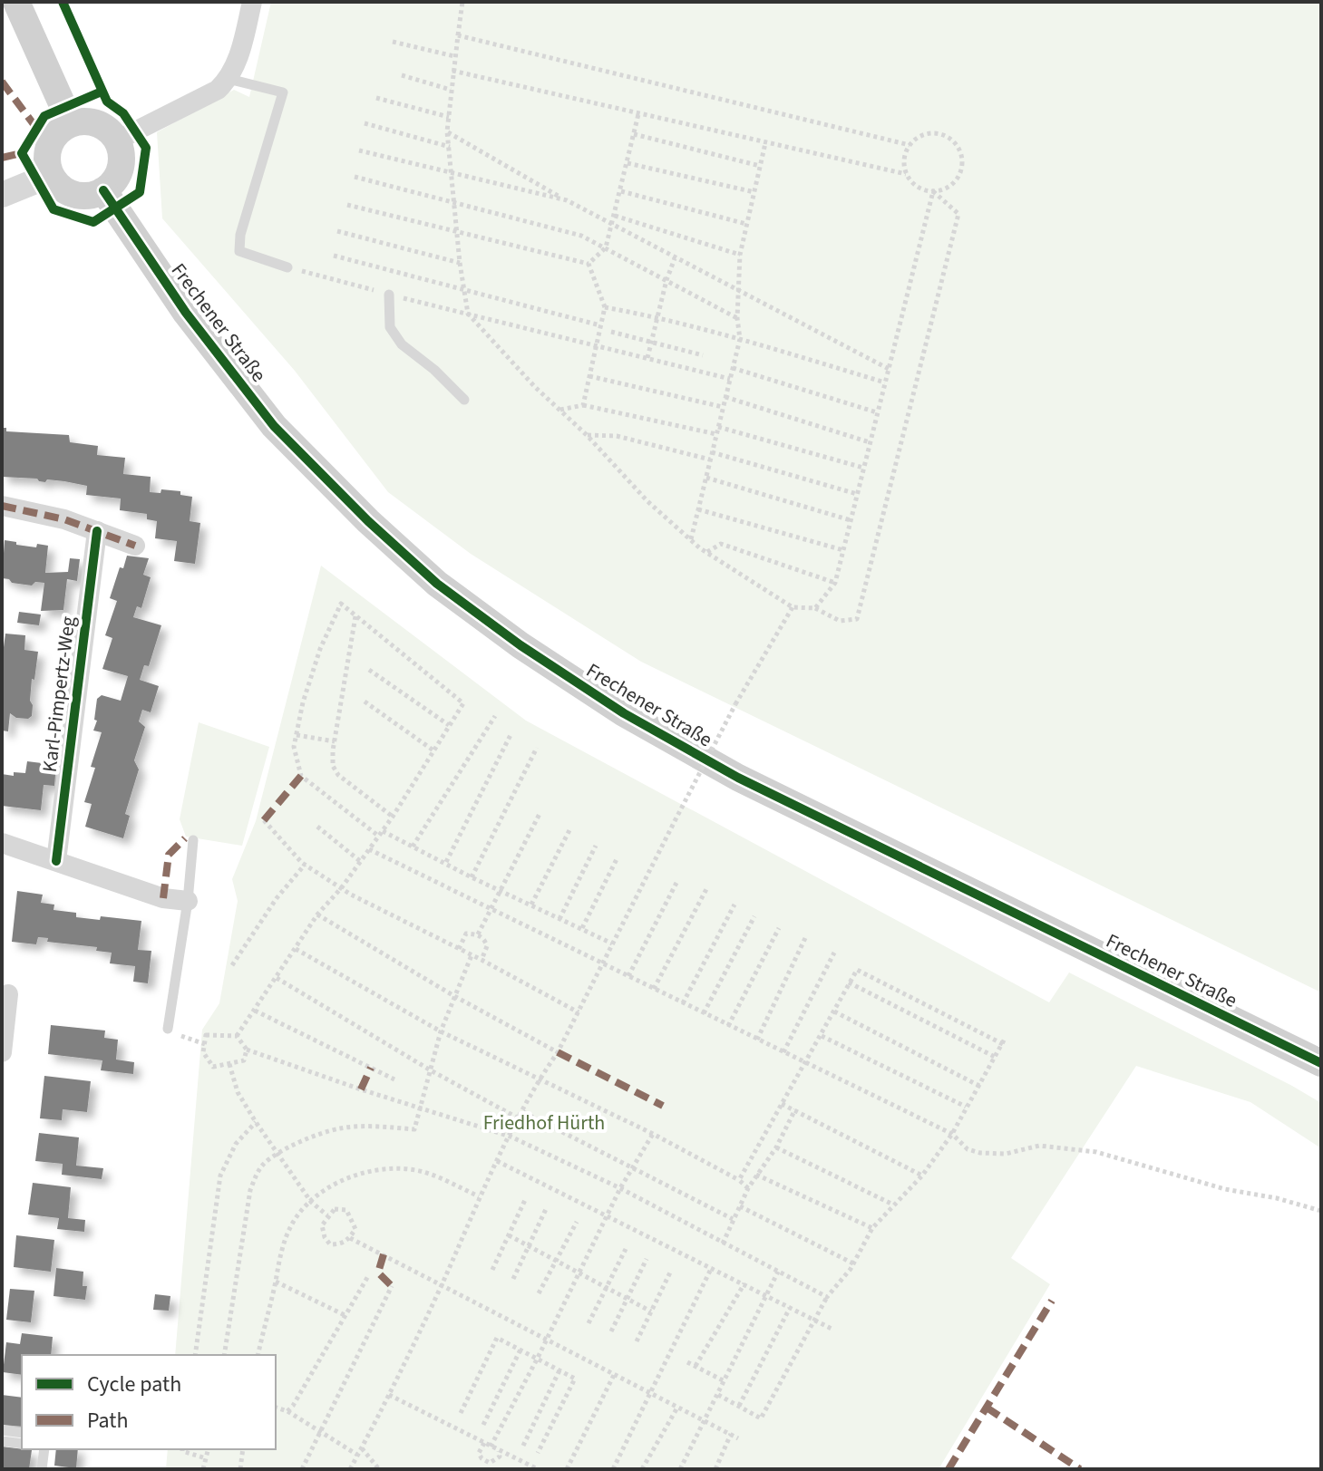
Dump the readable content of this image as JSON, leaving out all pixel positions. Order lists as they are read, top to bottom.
{
  "streets": {
    "main road": ["Frechener Straße"],
    "street": ["Karl-Pimpertz-Weg"]
  },
  "parks": ["Friedhof Hürth"],
  "legend": ["Cycle path", "Path"]
}
